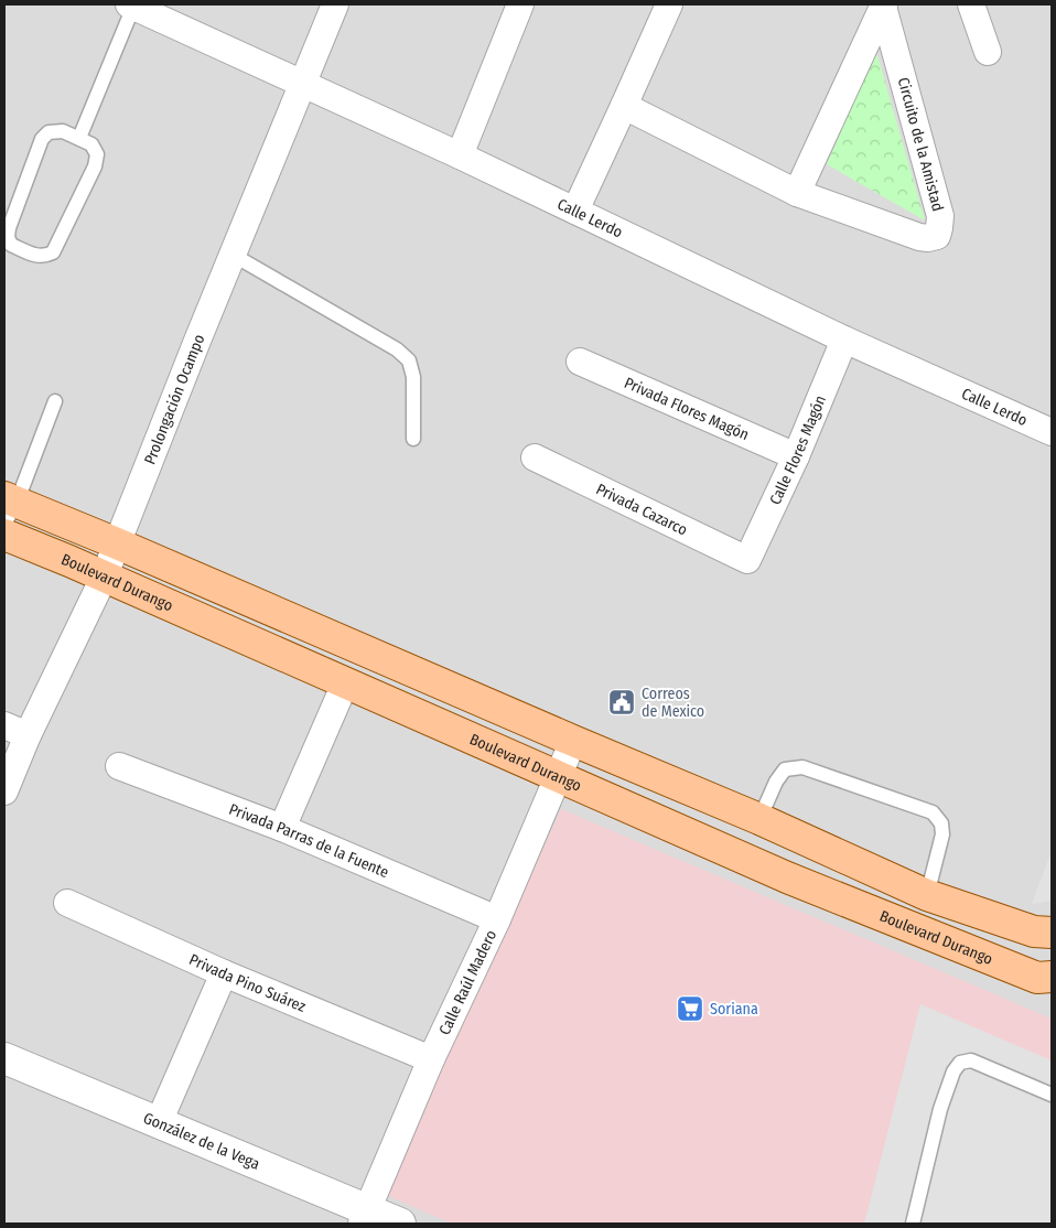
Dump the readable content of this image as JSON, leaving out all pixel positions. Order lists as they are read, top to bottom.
{
  "streets": {
    "main road": ["Boulevard Durango"],
    "street": [
      "Circuito de la Amistad",
      "Calle Lerdo",
      "Prolongación Ocampo",
      "Privada Flores Magón",
      "Calle Flores Magón",
      "Privada Cazarco",
      "Privada Parras de la Fuente",
      "Calle Raúl Madero",
      "Privada Pino Suárez",
      "González de la Vega"
    ]
  },
  "crossings": [
    ["Calle Lerdo", "Prolongación Ocampo"],
    ["Calle Lerdo", "Calle Flores Magón"],
    ["Prolongación Ocampo", "Boulevard Durango"],
    ["Privada Flores Magón", "Calle Flores Magón"],
    ["Calle Flores Magón", "Privada Cazarco"],
    ["Boulevard Durango", "Calle Raúl Madero"],
    ["Privada Parras de la Fuente", "Calle Raúl Madero"],
    ["Calle Raúl Madero", "Privada Pino Suárez"],
    ["Calle Raúl Madero", "González de la Vega"]
  ],
  "places": {
    "public building": ["Correos de Mexico"],
    "supermarket": ["Soriana"]
  }
}
